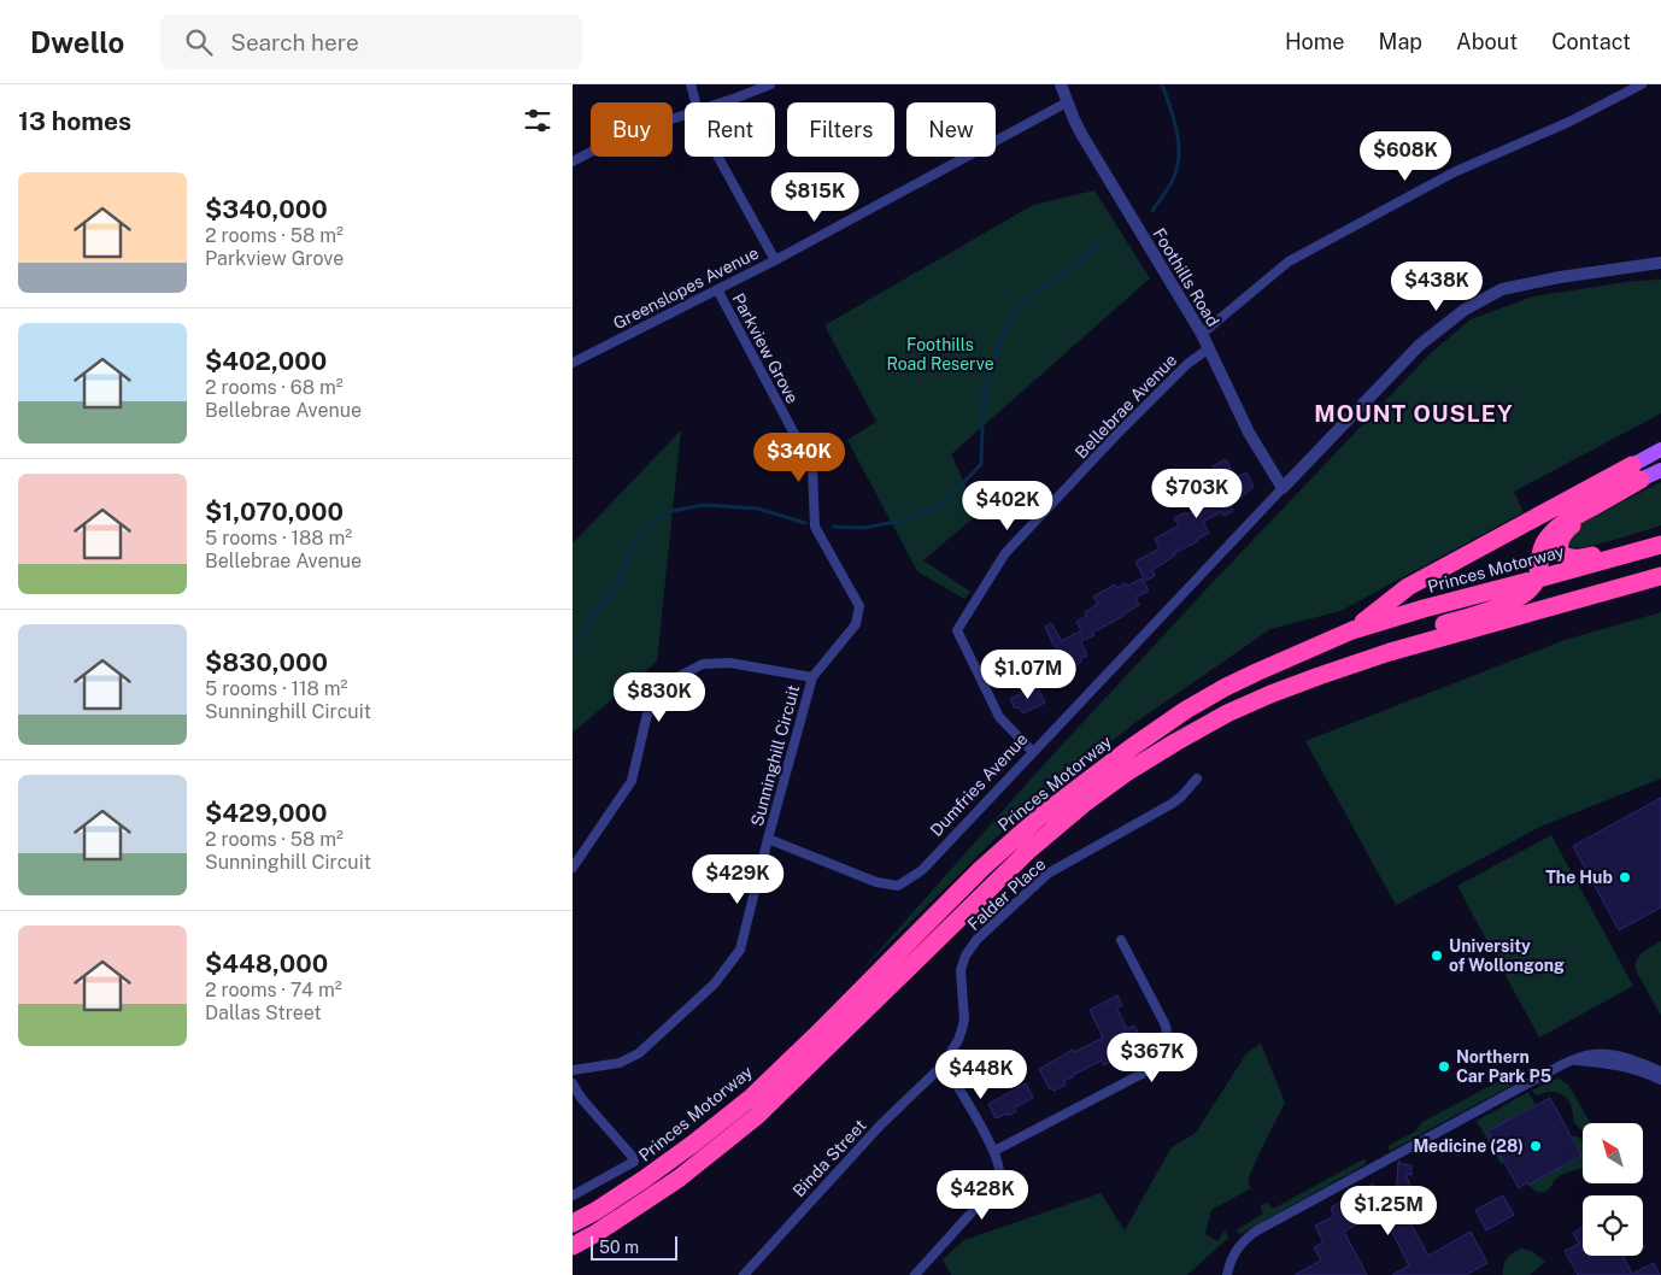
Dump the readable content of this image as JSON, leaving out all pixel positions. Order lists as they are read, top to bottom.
{
  "streets": {
    "highway": ["Princes Motorway"],
    "street": [
      "Foothills Road",
      "Greenslopes Avenue",
      "Parkview Grove",
      "Bellebrae Avenue",
      "Sunninghill Circuit",
      "Dumfries Avenue",
      "Falder Place",
      "Binda Street"
    ]
  },
  "crossings": [
    ["Foothills Road", "Greenslopes Avenue"],
    ["Foothills Road", "Bellebrae Avenue"],
    ["Foothills Road", "Dumfries Avenue"],
    ["Greenslopes Avenue", "Parkview Grove"],
    ["Parkview Grove", "Sunninghill Circuit"],
    ["Bellebrae Avenue", "Dumfries Avenue"],
    ["Sunninghill Circuit", "Dumfries Avenue"],
    ["Falder Place", "Binda Street"]
  ],
  "districts": ["MOUNT OUSLEY"],
  "parks": ["Foothills Road Reserve"],
  "places": [
    "The Hub",
    "University of Wollongong",
    "Northern Car Park P5",
    "Medicine (28)"
  ],
  "scale_bar": "50 m",
  "north": "top left",
  "page": {
    "header": "Dwello",
    "search": "Search here",
    "nav": [
      "Home",
      "Map",
      "About",
      "Contact"
    ],
    "heading": "13 homes",
    "chip": [
      "Buy",
      "Rent",
      "Filters",
      "New"
    ],
    "price": [
      "$608K",
      "$815K",
      "$438K",
      "$340K",
      "$703K",
      "$402K",
      "$1.07M",
      "$830K",
      "$429K",
      "$367K",
      "$448K",
      "$428K",
      "$1.25M"
    ],
    "list": [
      {
        "name": "$340,000",
        "note": "2 rooms · 58 m² · Parkview Grove"
      },
      {
        "name": "$402,000",
        "note": "2 rooms · 68 m² · Bellebrae Avenue"
      },
      {
        "name": "$1,070,000",
        "note": "5 rooms · 188 m² · Bellebrae Avenue"
      },
      {
        "name": "$830,000",
        "note": "5 rooms · 118 m² · Sunninghill Circuit"
      },
      {
        "name": "$429,000",
        "note": "2 rooms · 58 m² · Sunninghill Circuit"
      },
      {
        "name": "$448,000",
        "note": "2 rooms · 74 m² · Dallas Street"
      }
    ],
    "scale": "50 m"
  }
}
